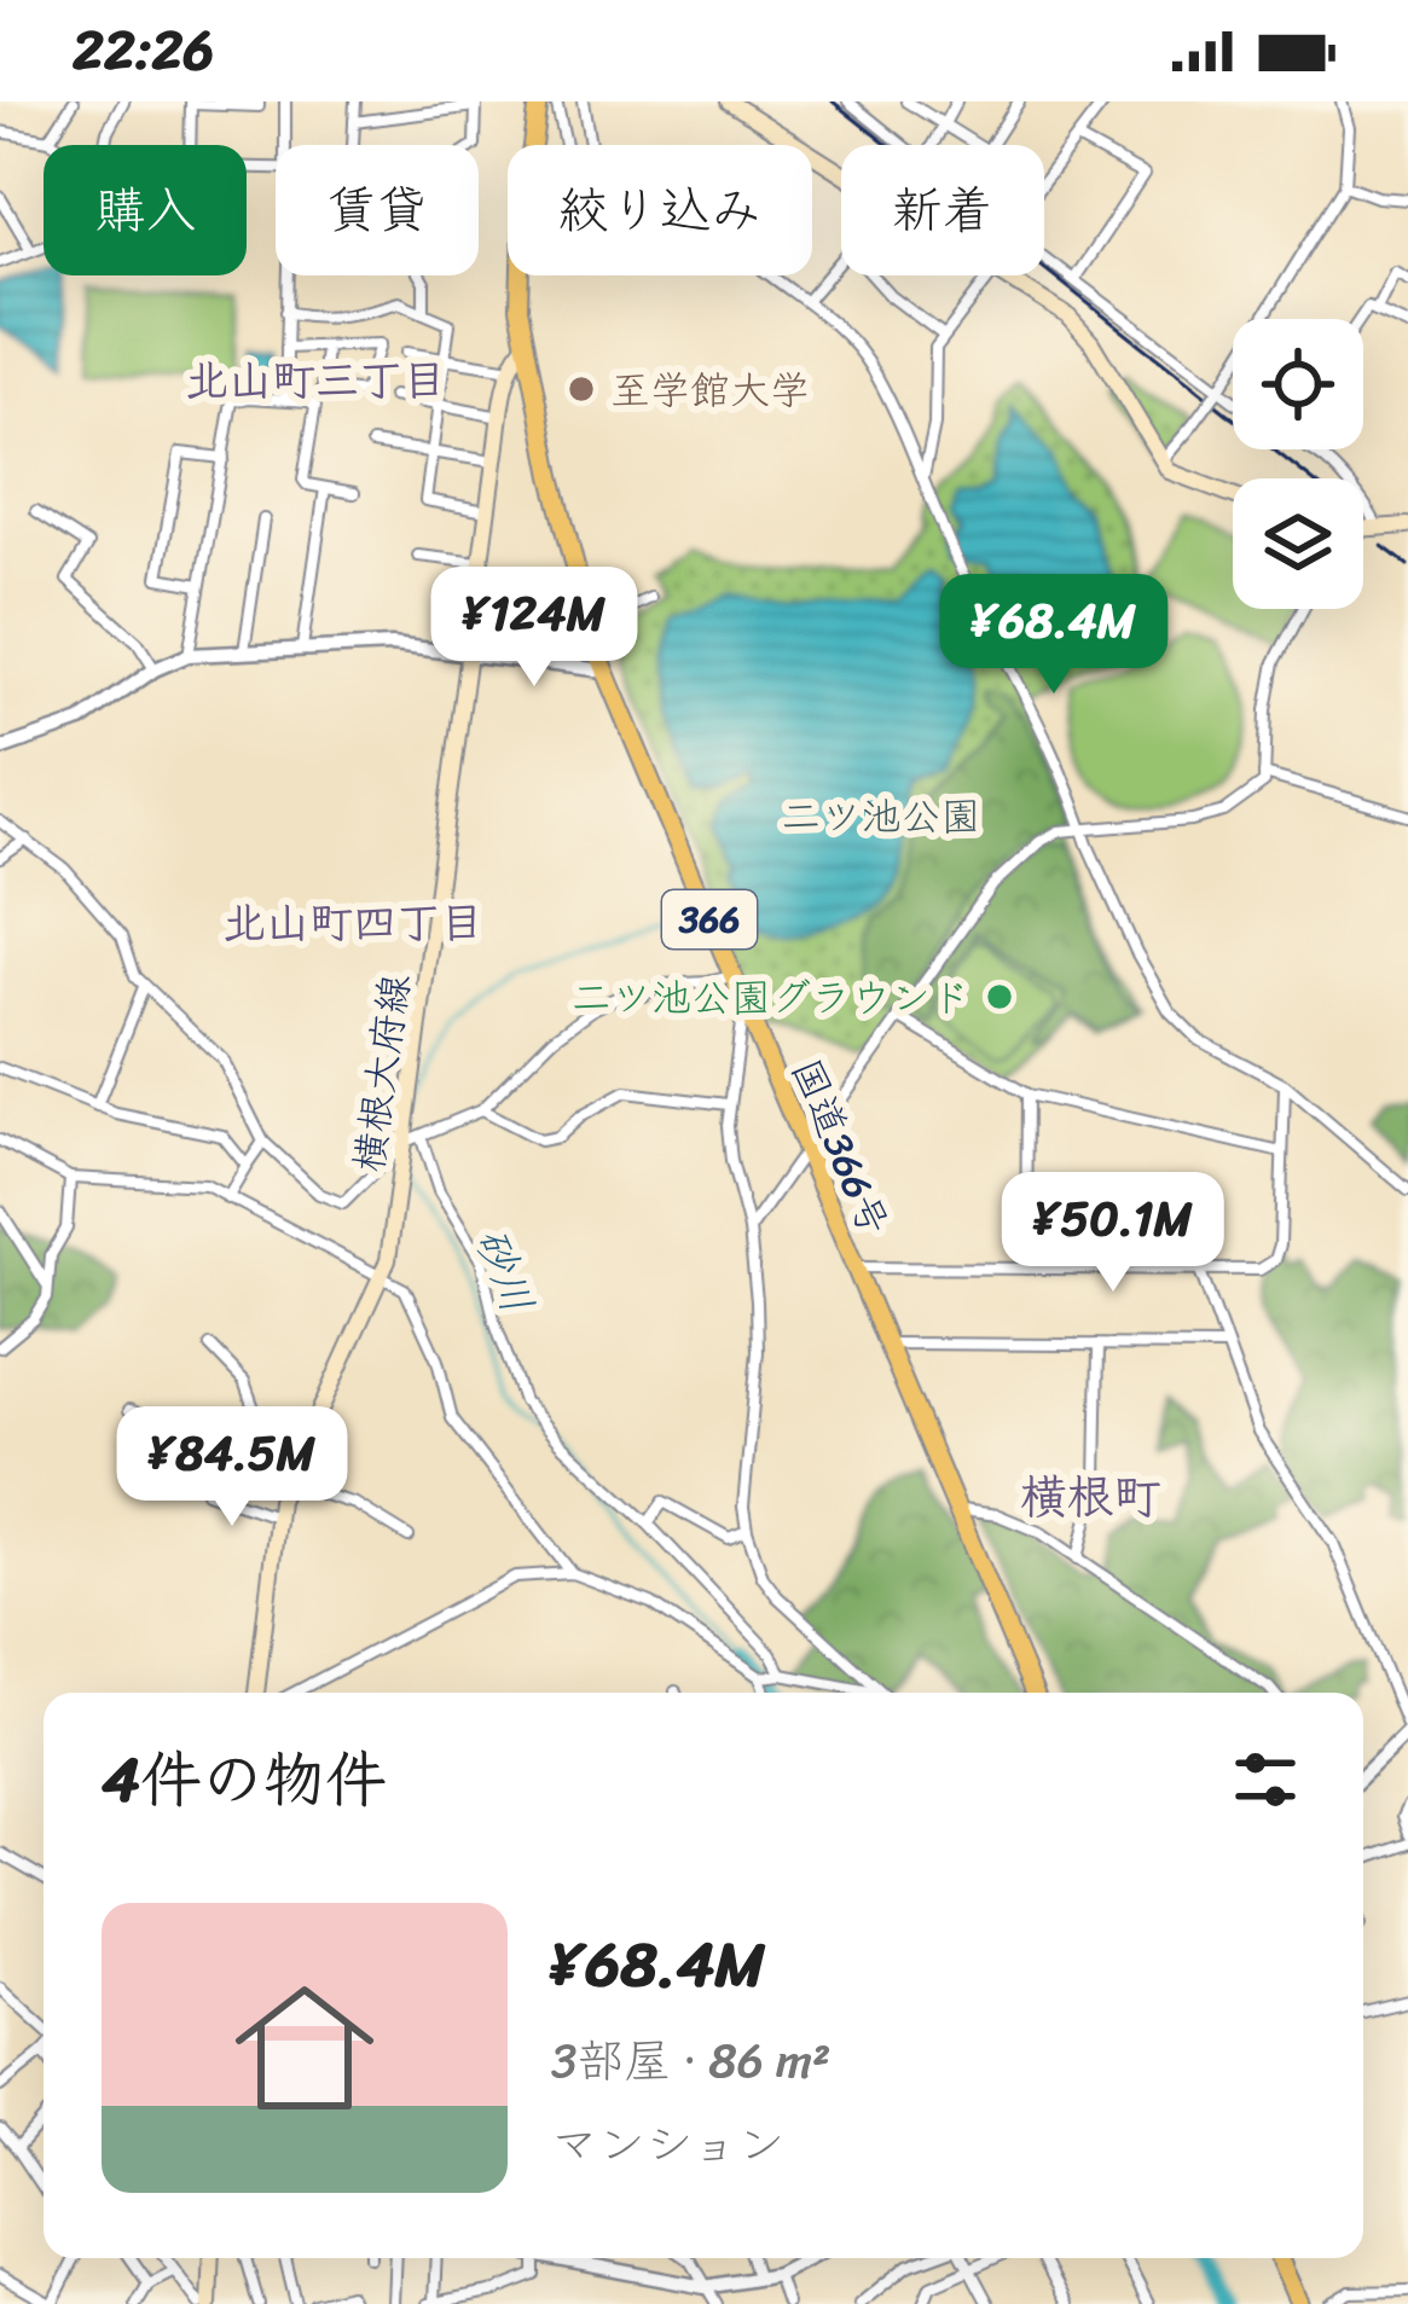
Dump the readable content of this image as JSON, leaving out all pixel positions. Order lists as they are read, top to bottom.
{
  "streets": {
    "highway": ["366", "国道366号"],
    "main road": ["横根大府線"]
  },
  "crossings": [
    ["横根大府線", "国道366号"]
  ],
  "districts": ["北山町三丁目", "北山町四丁目", "横根町"],
  "water": ["砂川"],
  "parks": ["二ツ池公園"],
  "places": ["至学館大学", "二ツ池公園グラウンド"],
  "page": {
    "status": "22:26",
    "chip": [
      "購入",
      "賃貸",
      "絞り込み",
      "新着"
    ],
    "price": [
      "¥124M",
      "¥68.4M",
      "¥50.1M",
      "¥84.5M"
    ],
    "heading": "4件の物件",
    "list": [
      {
        "name": "¥68.4M",
        "note": "3部屋 · 86 m² · マンション"
      }
    ]
  }
}
